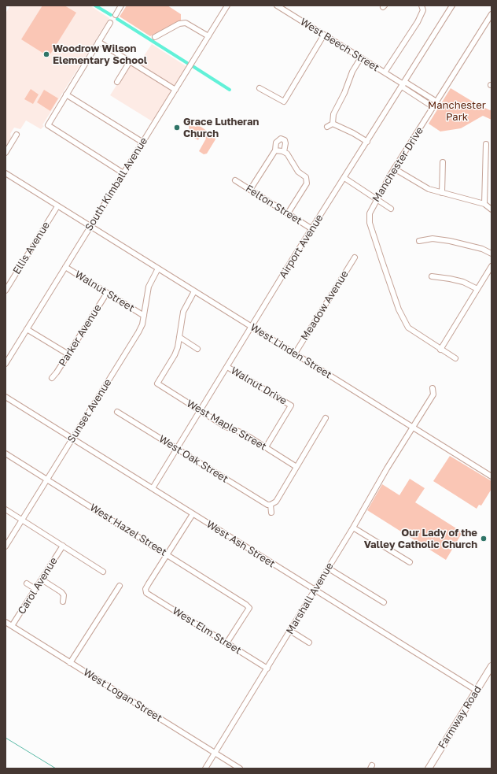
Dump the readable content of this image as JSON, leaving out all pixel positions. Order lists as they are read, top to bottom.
{
  "streets": {
    "main road": ["Farmway Road"],
    "street": [
      "West Beech Street",
      "Manchester Drive",
      "South Kimball Avenue",
      "Felton Street",
      "Airport Avenue",
      "Ellis Avenue",
      "Walnut Street",
      "Meadow Avenue",
      "Parker Avenue",
      "West Linden Street",
      "Walnut Drive",
      "Sunset Avenue",
      "West Maple Street",
      "West Oak Street",
      "West Hazel Street",
      "West Ash Street",
      "Carol Avenue",
      "Marshall Avenue",
      "West Elm Street",
      "West Logan Street"
    ]
  },
  "crossings": [
    ["West Beech Street", "Manchester Drive"],
    ["West Beech Street", "Airport Avenue"],
    ["South Kimball Avenue", "Walnut Street"],
    ["South Kimball Avenue", "West Linden Street"],
    ["Felton Street", "Airport Avenue"],
    ["Airport Avenue", "West Linden Street"],
    ["Airport Avenue", "Walnut Drive"],
    ["Airport Avenue", "West Maple Street"],
    ["Airport Avenue", "West Oak Street"],
    ["Airport Avenue", "West Ash Street"],
    ["Ellis Avenue", "West Linden Street"],
    ["Walnut Street", "Parker Avenue"],
    ["Walnut Street", "Sunset Avenue"],
    ["Meadow Avenue", "West Linden Street"],
    ["West Linden Street", "Sunset Avenue"],
    ["West Linden Street", "Marshall Avenue"],
    ["Walnut Drive", "West Maple Street"],
    ["Sunset Avenue", "West Hazel Street"],
    ["Sunset Avenue", "West Ash Street"],
    ["West Hazel Street", "West Elm Street"],
    ["West Ash Street", "Marshall Avenue"],
    ["West Ash Street", "Farmway Road"],
    ["Carol Avenue", "West Logan Street"],
    ["Marshall Avenue", "West Elm Street"],
    ["Marshall Avenue", "West Logan Street"]
  ],
  "parks": ["Manchester Park"],
  "places": ["Woodrow Wilson Elementary School", "Grace Lutheran Church", "Our Lady of the Valley Catholic Church"]
}
